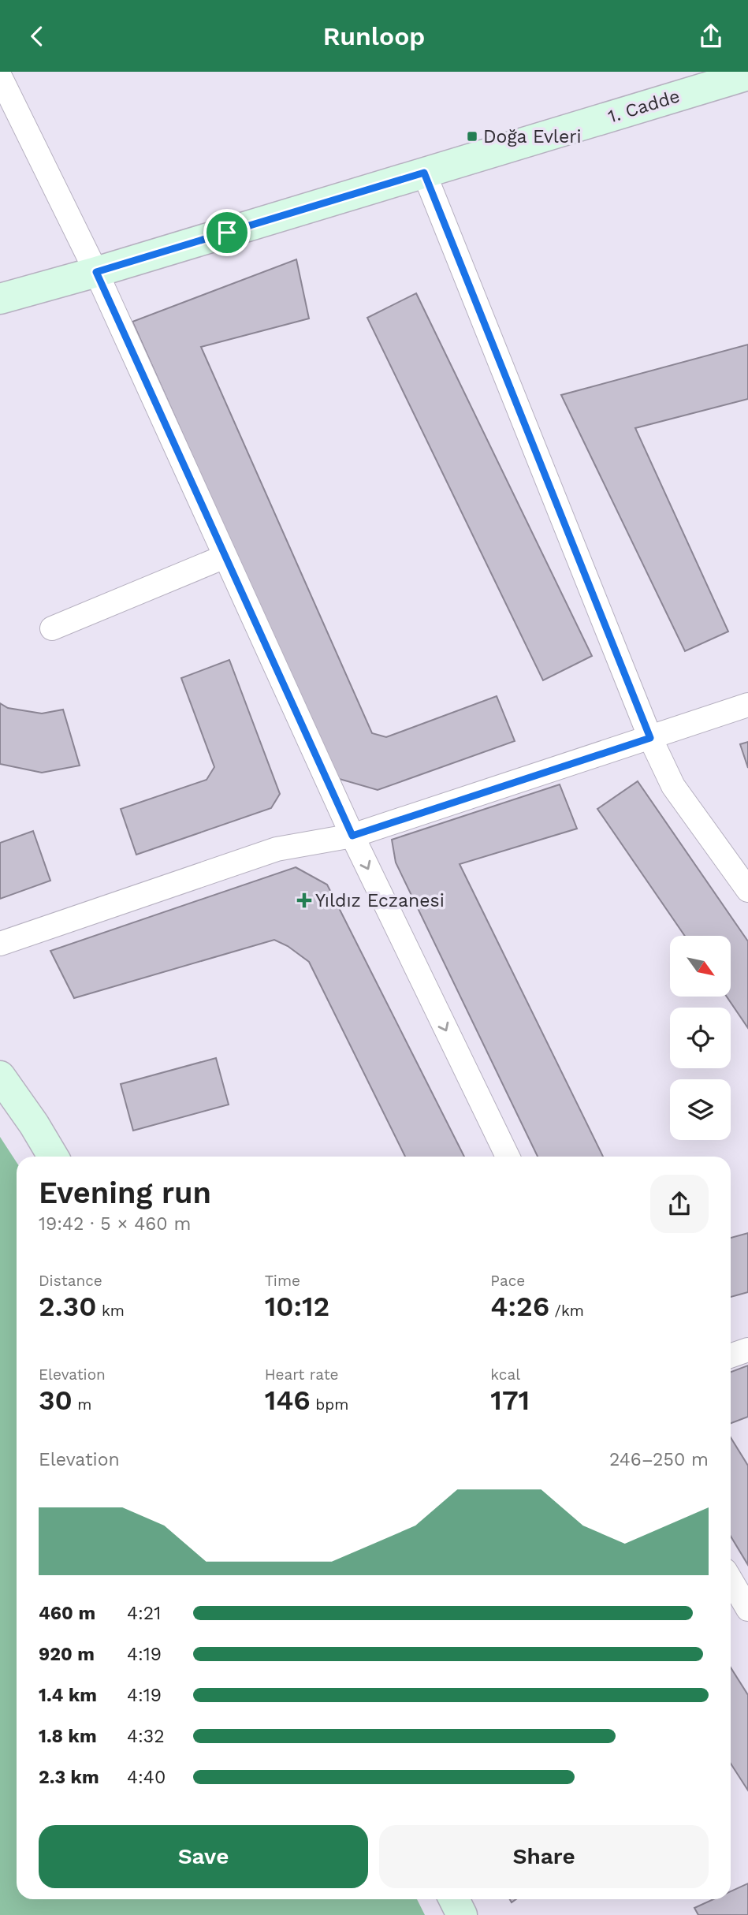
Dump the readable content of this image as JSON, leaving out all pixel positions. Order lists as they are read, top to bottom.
{
  "streets": {
    "street": ["1. Cadde"]
  },
  "places": {
    "transit": ["Doğa Evleri"],
    "health": ["Yıldız Eczanesi"]
  },
  "north": "bottom right",
  "page": {
    "header": "Runloop",
    "heading": ["Evening run", "19:42 · 5 × 460 m"],
    "stats": [
      ["Distance", "2.30 km"],
      ["Time", "10:12"],
      ["Pace", "4:26 /km"],
      ["Elevation", "30 m"],
      ["Heart rate", "146 bpm"],
      ["kcal", "171"]
    ],
    "chart": ["Elevation", "246–250 m"],
    "list": [
      {
        "name": "460 m",
        "note": "4:21"
      },
      {
        "name": "920 m",
        "note": "4:19"
      },
      {
        "name": "1.4 km",
        "note": "4:19"
      },
      {
        "name": "1.8 km",
        "note": "4:32"
      },
      {
        "name": "2.3 km",
        "note": "4:40"
      }
    ],
    "buttons": ["Save", "Share"]
  }
}
